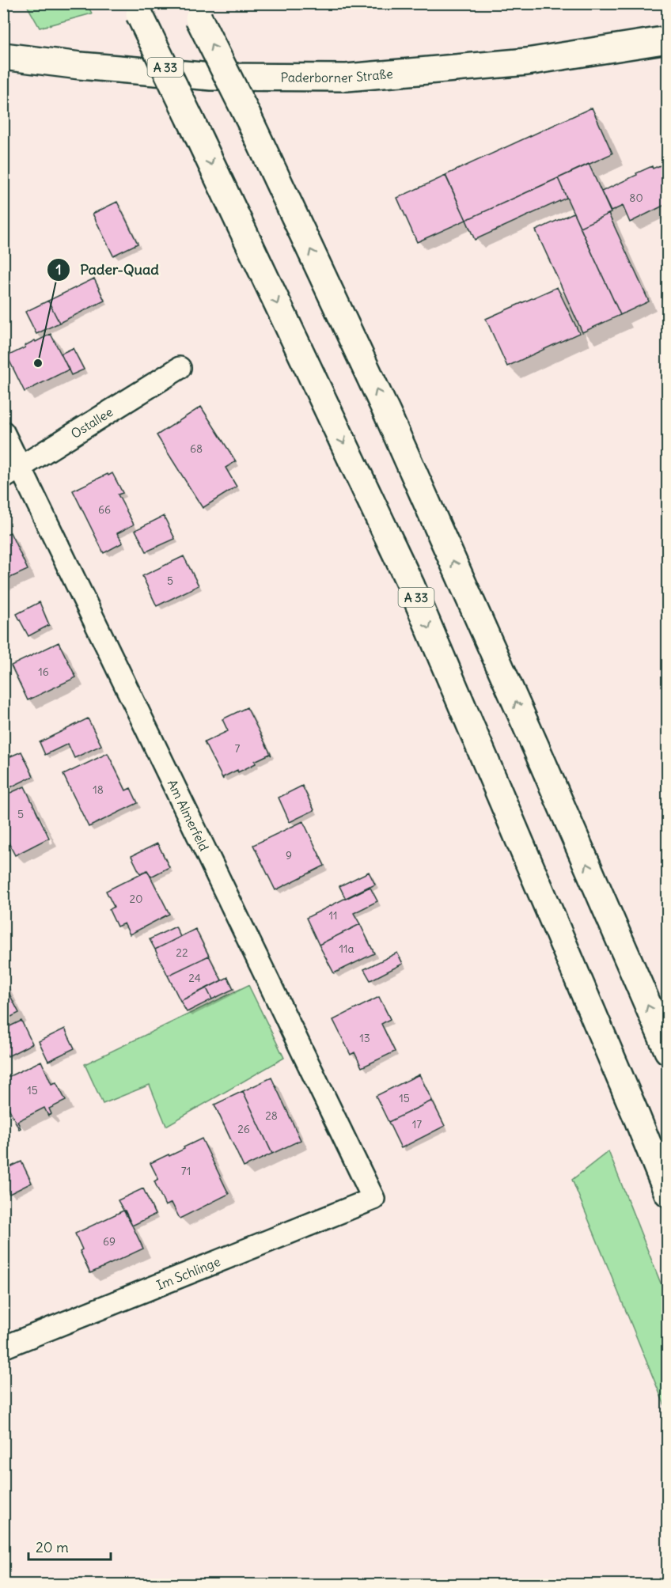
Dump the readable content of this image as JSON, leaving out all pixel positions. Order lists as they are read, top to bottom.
{
  "streets": {
    "main road": ["A 33", "Paderborner Straße"],
    "street": ["Ostallee", "Am Almerfeld", "Im Schlinge"]
  },
  "crossings": [
    ["Ostallee", "Am Almerfeld"],
    ["Am Almerfeld", "Im Schlinge"]
  ],
  "places": ["Pader-Quad"],
  "house_numbers": [
    "80",
    "68",
    "66",
    "5",
    "16",
    "7",
    "18",
    "5",
    "9",
    "20",
    "11",
    "11a",
    "22",
    "24",
    "13",
    "15",
    "15",
    "28",
    "17",
    "26",
    "71",
    "69"
  ],
  "scale_bar": "20 m"
}
